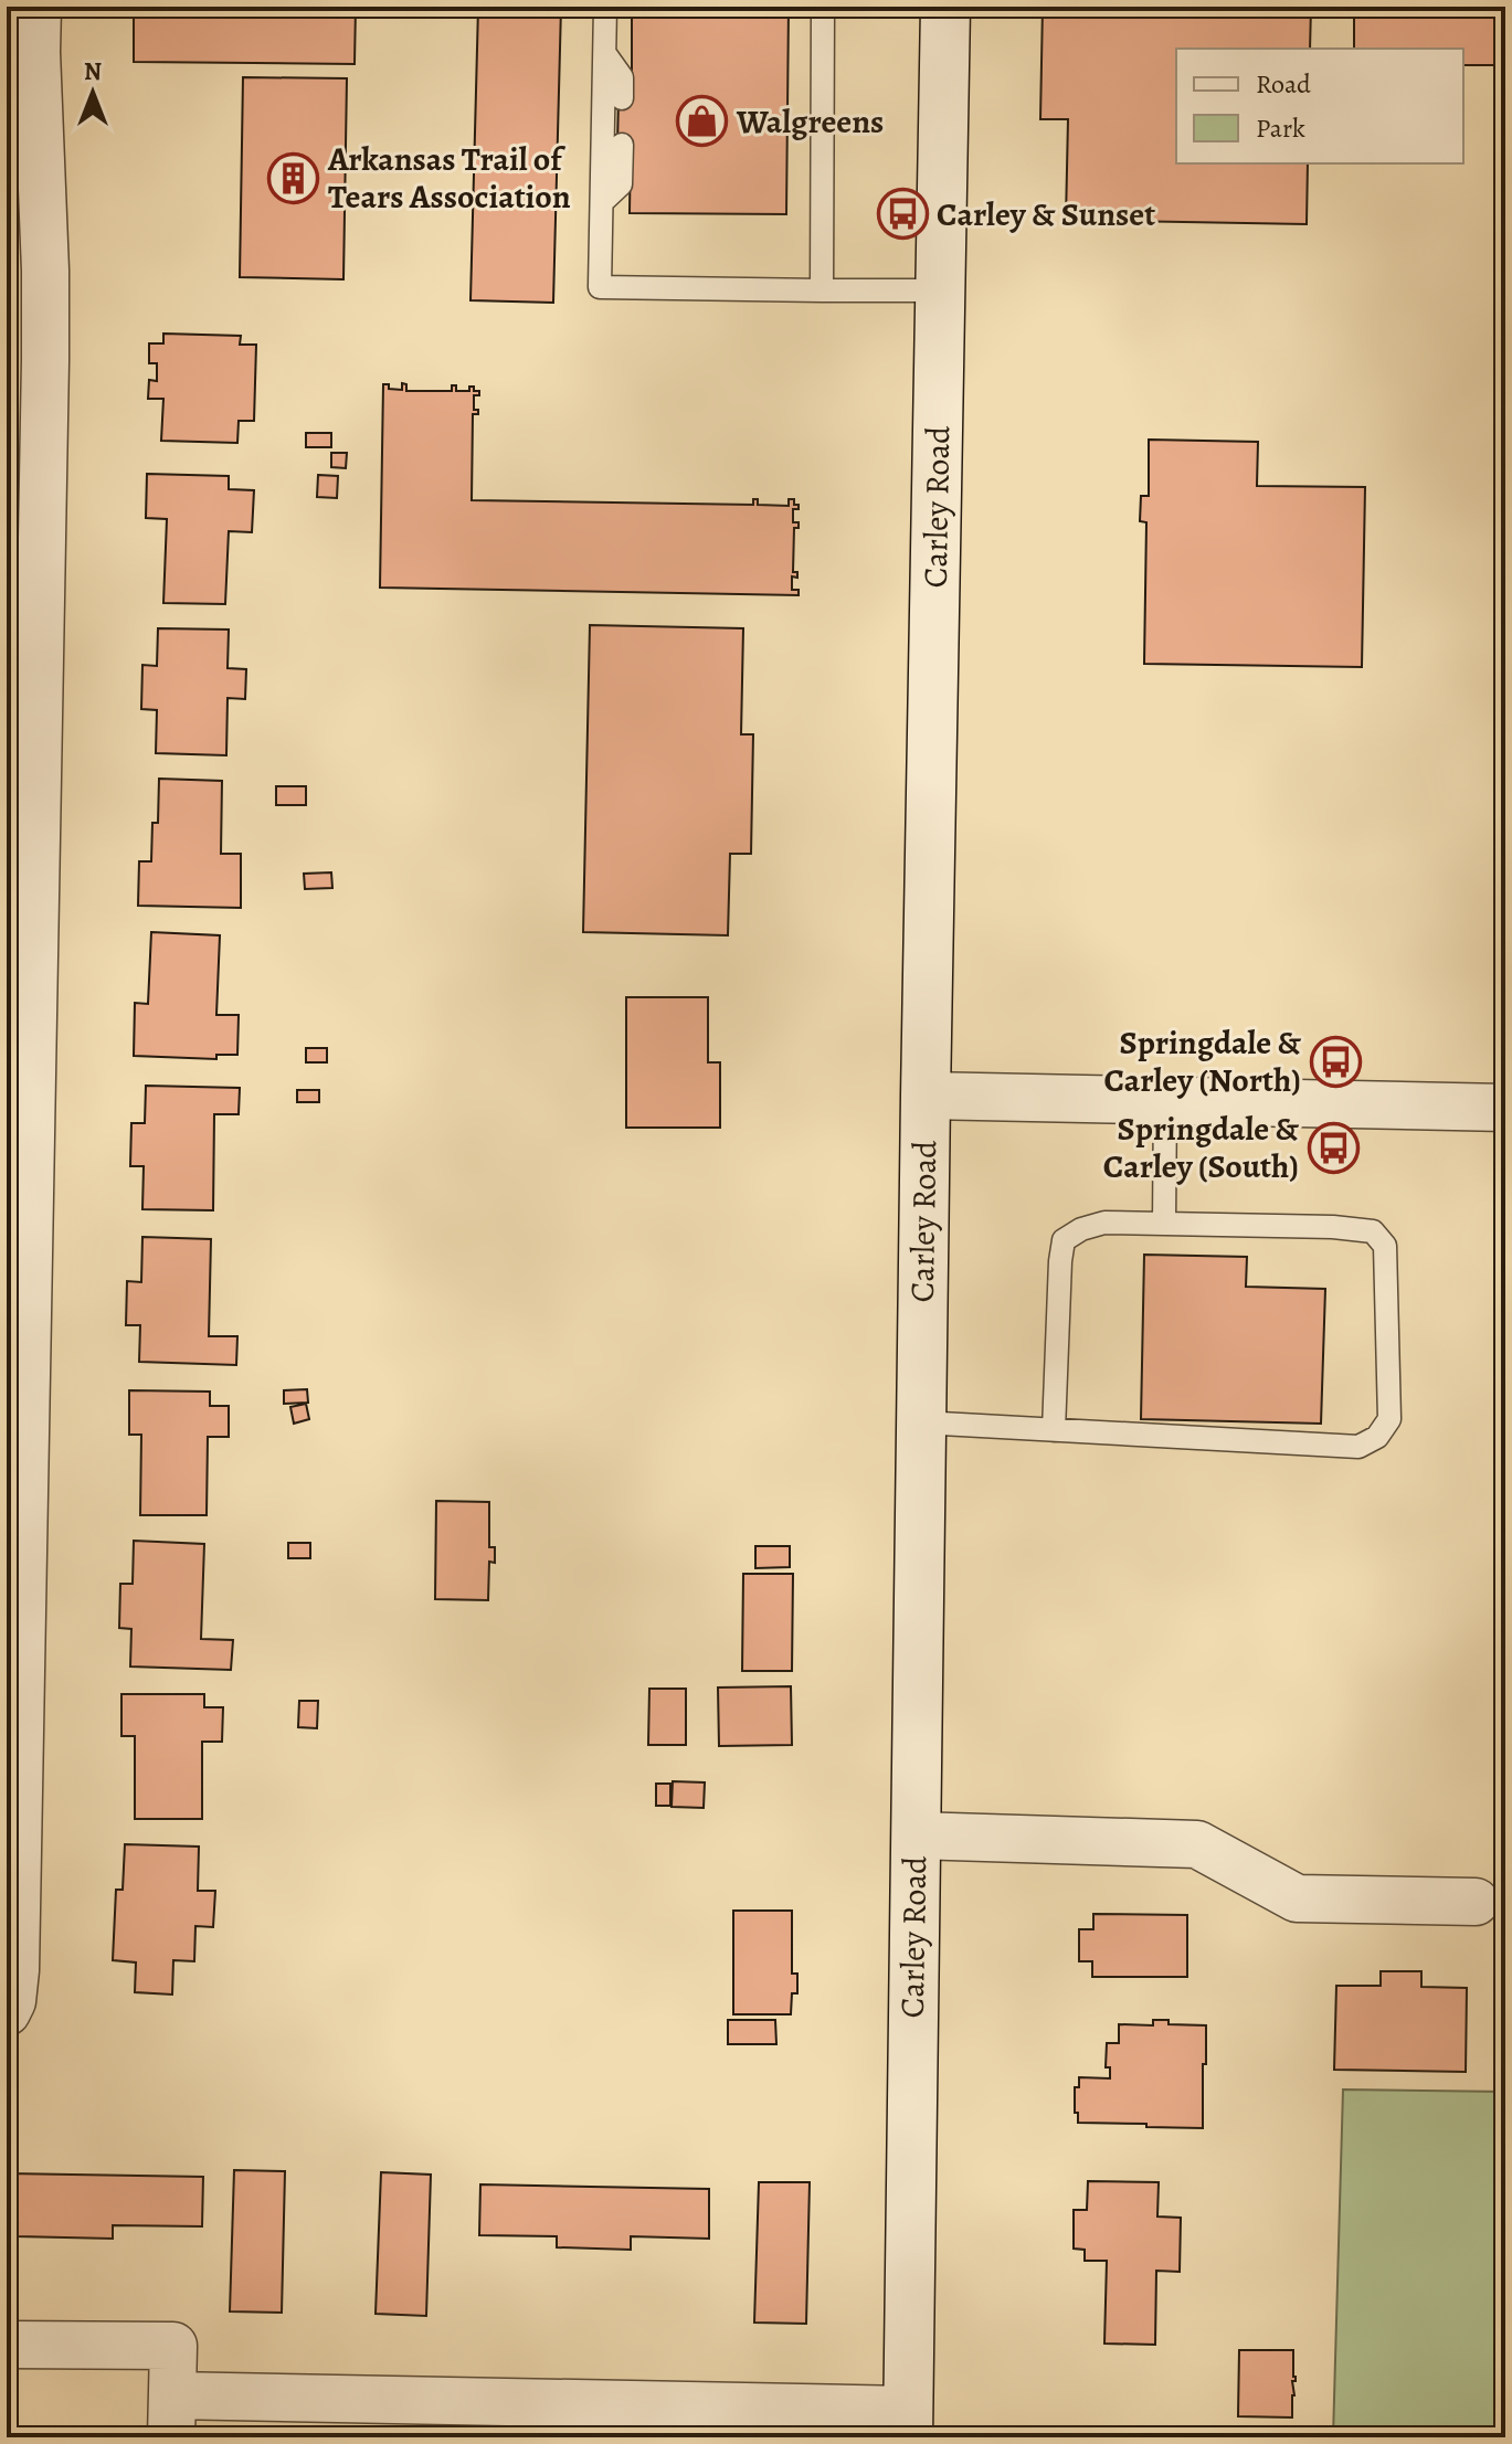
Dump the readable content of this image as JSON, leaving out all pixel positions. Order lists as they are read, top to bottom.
{
  "streets": {
    "street": ["Carley Road"]
  },
  "places": {
    "shop": ["Walgreens"],
    "building": ["Arkansas Trail of Tears Association"],
    "bus stop": ["Carley & Sunset", "Springdale & Carley (North)", "Springdale & Carley (South)"]
  },
  "legend": ["Road", "Park"],
  "north": "top"
}
